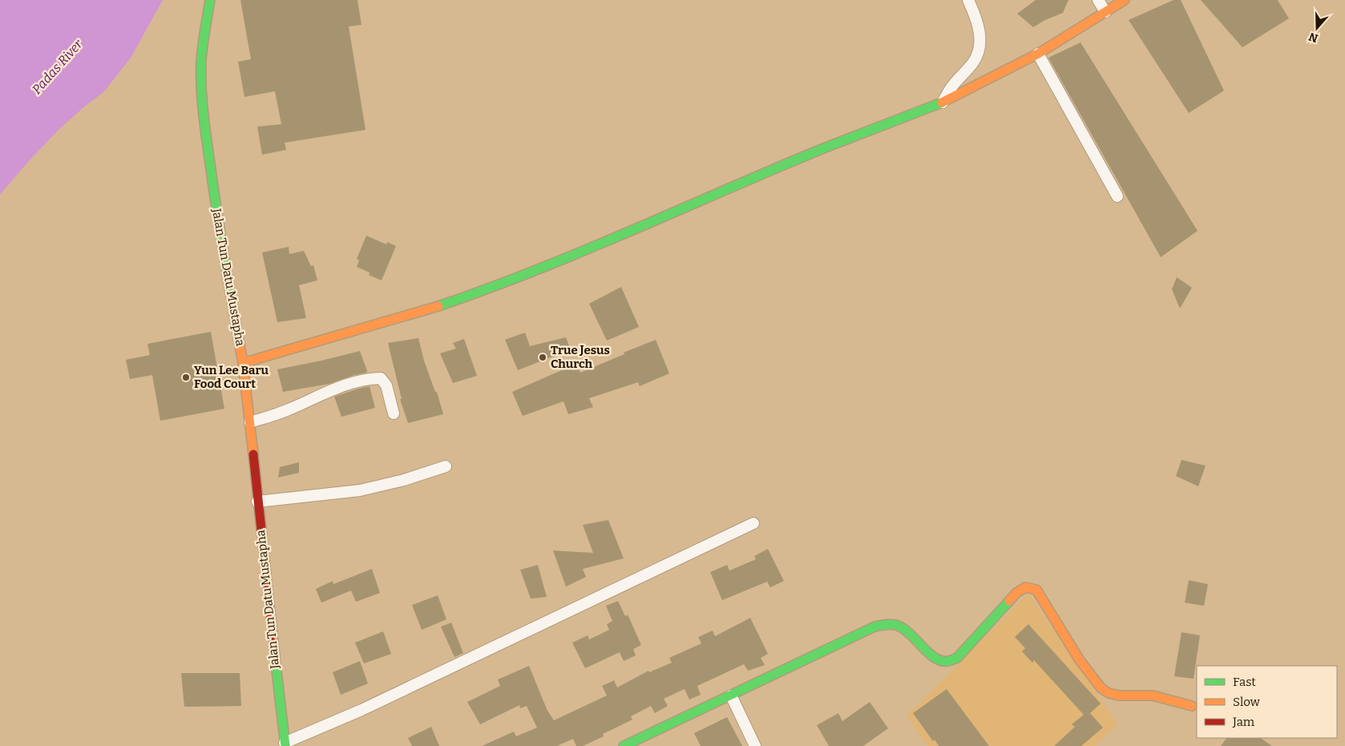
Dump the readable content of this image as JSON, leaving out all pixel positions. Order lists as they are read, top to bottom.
{
  "streets": {
    "street": ["Jalan Tun Datu Mustapha"]
  },
  "water": ["Padas River"],
  "places": ["True Jesus Church", "Yun Lee Baru Food Court"],
  "legend": ["Fast", "Slow", "Jam"],
  "north": "bottom"
}
